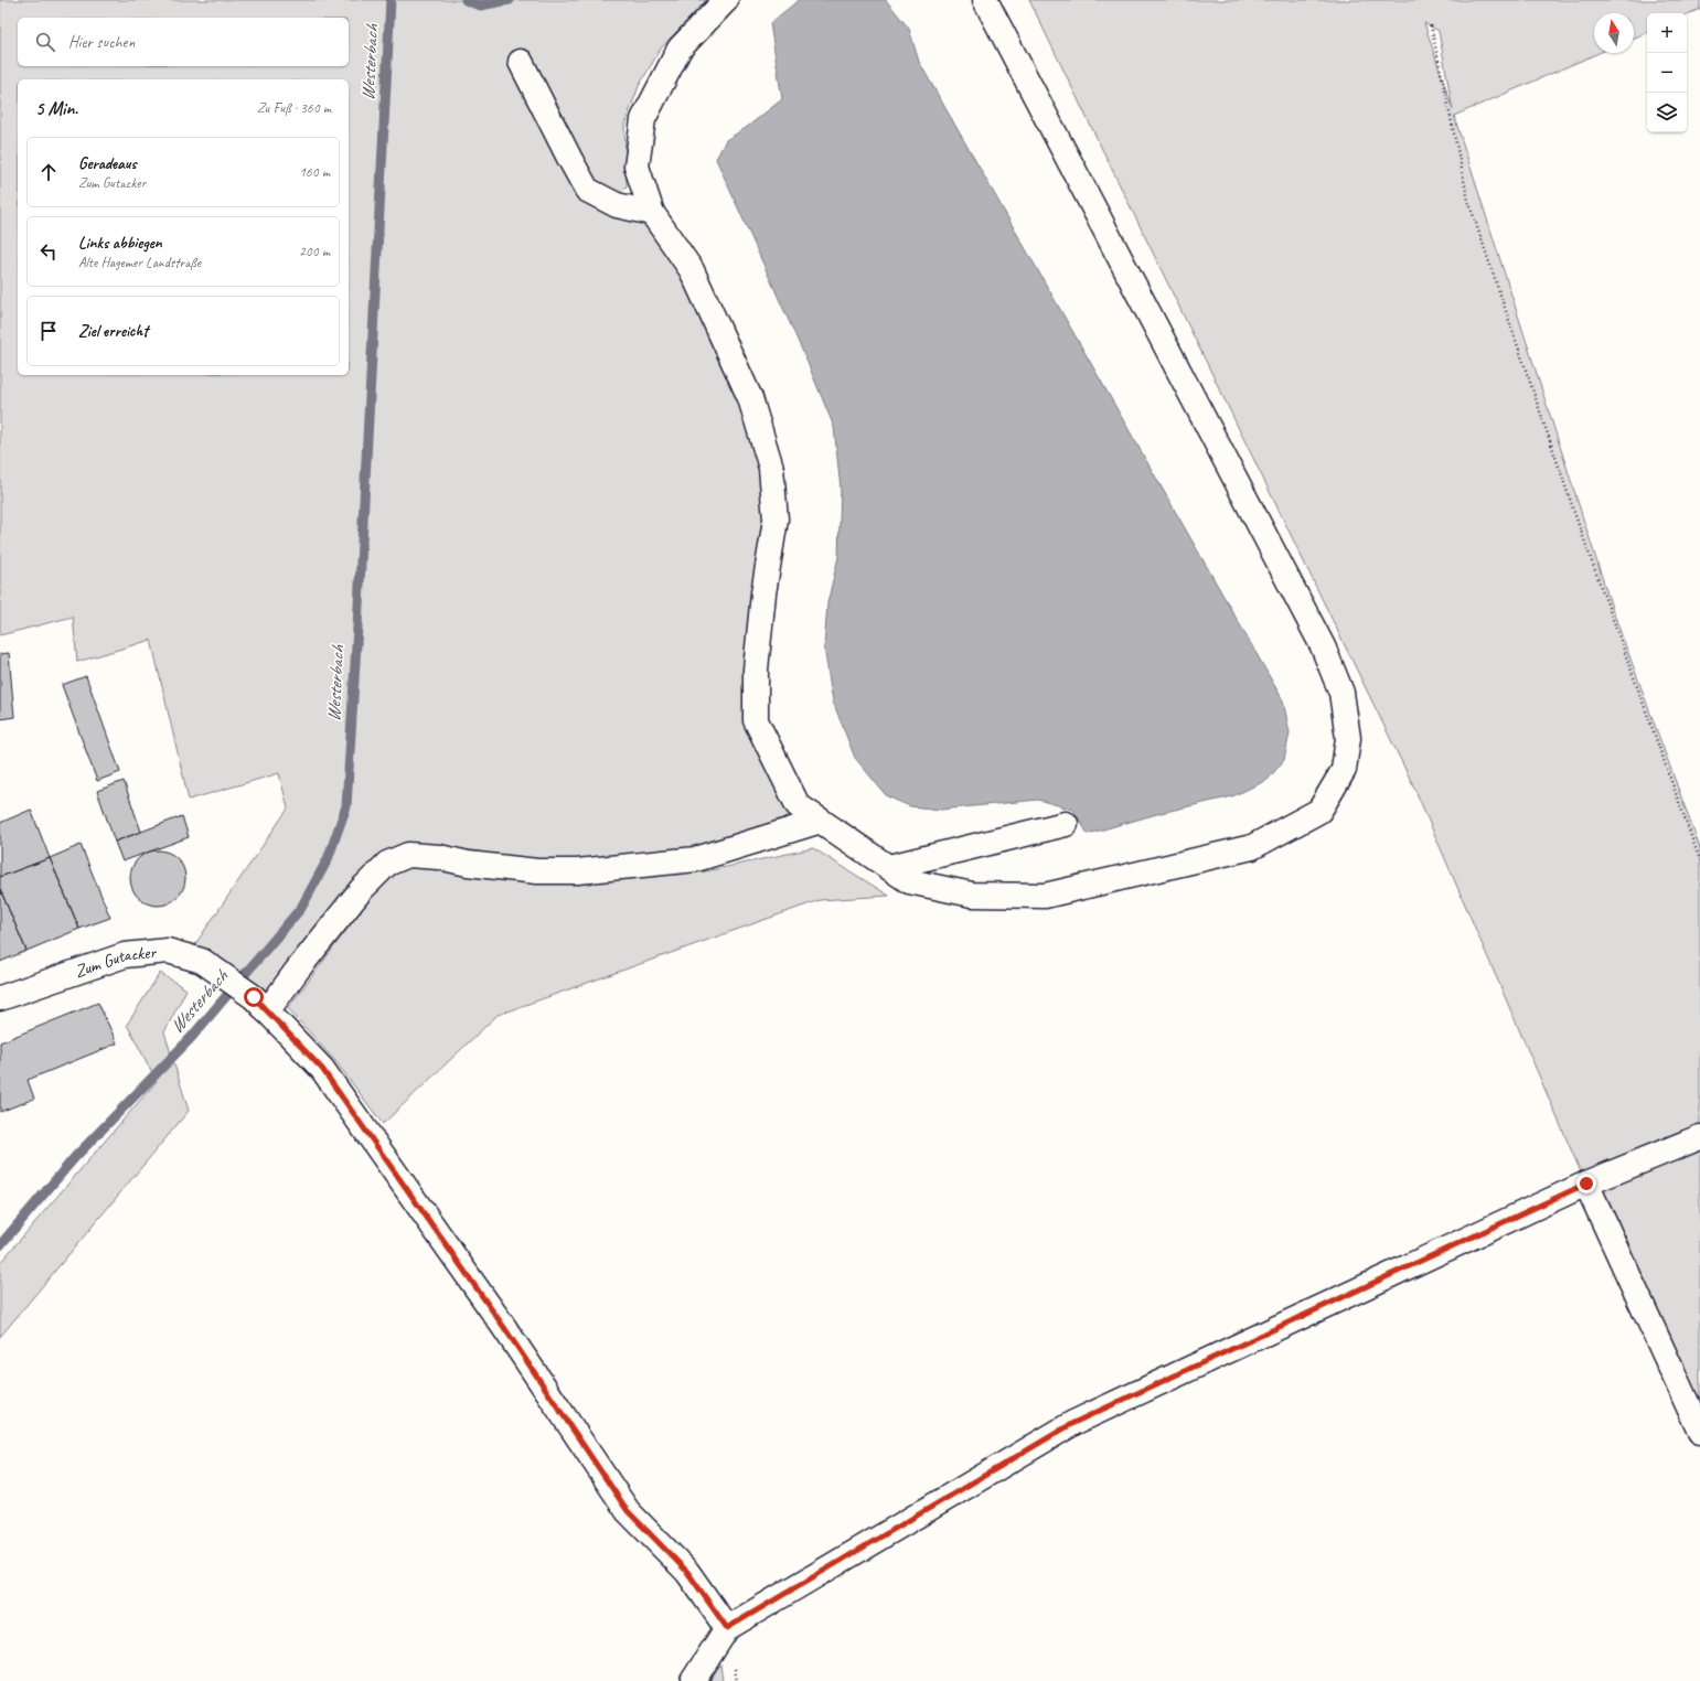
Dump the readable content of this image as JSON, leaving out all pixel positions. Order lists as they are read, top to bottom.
{
  "streets": {
    "street": ["Zum Gutacker"]
  },
  "water": ["Westerbach"],
  "north": "top",
  "page": {
    "map_buttons": ["+", "−"],
    "search": "Hier suchen",
    "heading": ["5 Min.", "Zu Fuß · 360 m"],
    "list": [
      ["Geradeaus", "Zum Gutacker", "160 m"],
      ["Links abbiegen", "Alte Hagemer Landstraße", "200 m"],
      "Ziel erreicht"
    ]
  }
}
